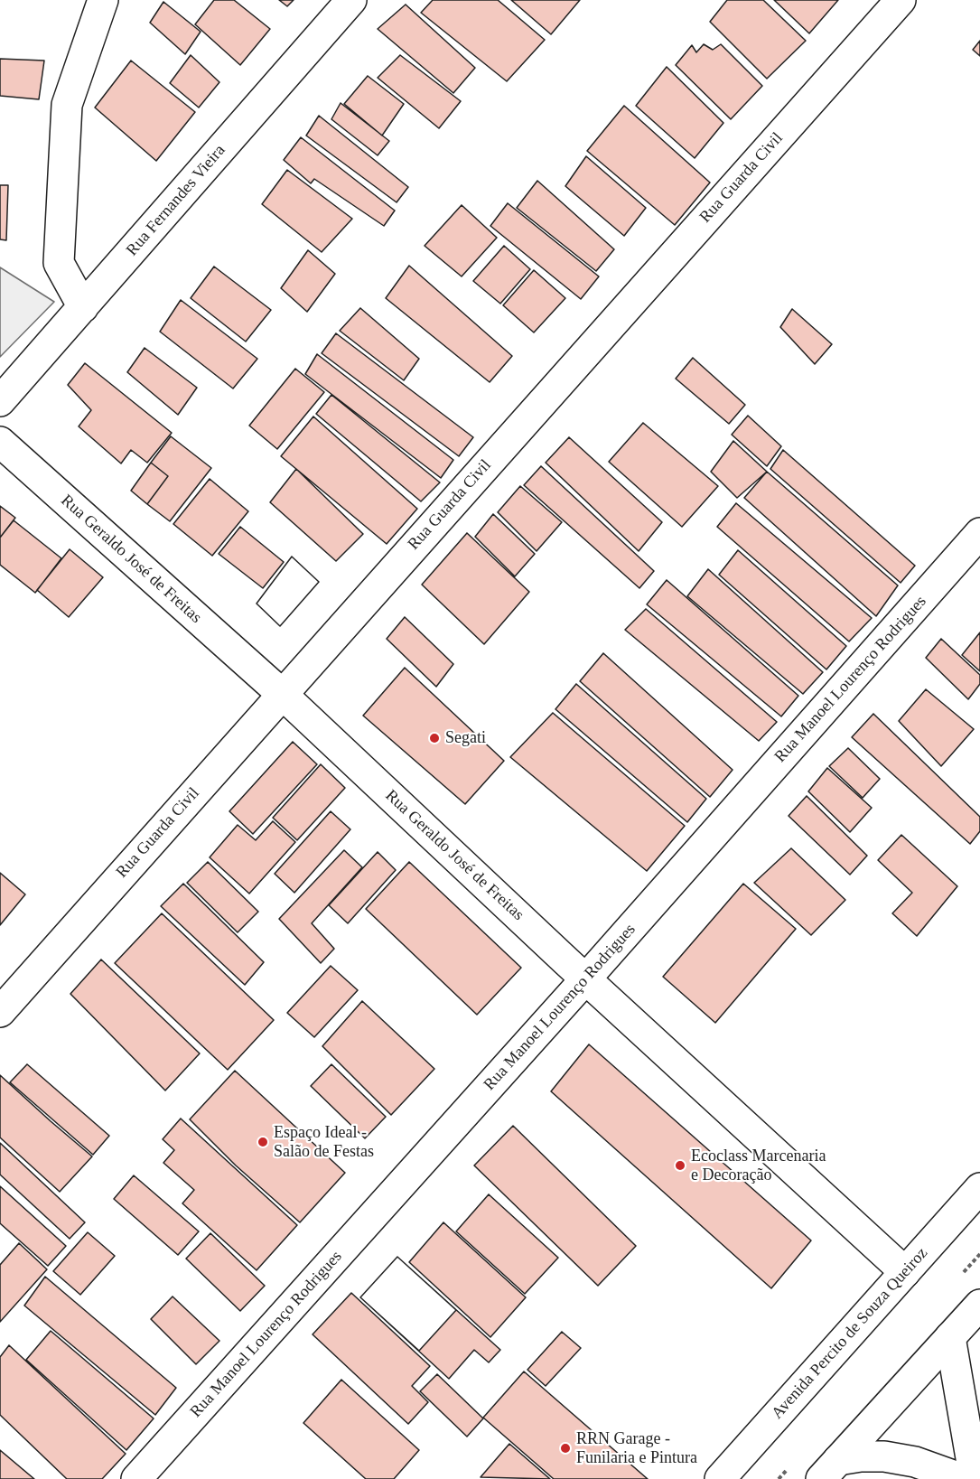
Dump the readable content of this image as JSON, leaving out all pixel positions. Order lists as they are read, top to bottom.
{
  "streets": {
    "street": [
      "Rua Guarda Civil",
      "Rua Fernandes Vieira",
      "Rua Geraldo José de Freitas",
      "Rua Manoel Lourenço Rodrigues",
      "Avenida Percito de Souza Queiroz"
    ]
  },
  "crossings": [
    ["Rua Guarda Civil", "Rua Geraldo José de Freitas"],
    ["Rua Geraldo José de Freitas", "Rua Manoel Lourenço Rodrigues"],
    ["Rua Geraldo José de Freitas", "Avenida Percito de Souza Queiroz"]
  ],
  "places": [
    "Segati",
    "Espaço Ideal - Salão de Festas",
    "Ecoclass Marcenaria e Decoração",
    "RRN Garage - Funilaria e Pintura"
  ]
}
